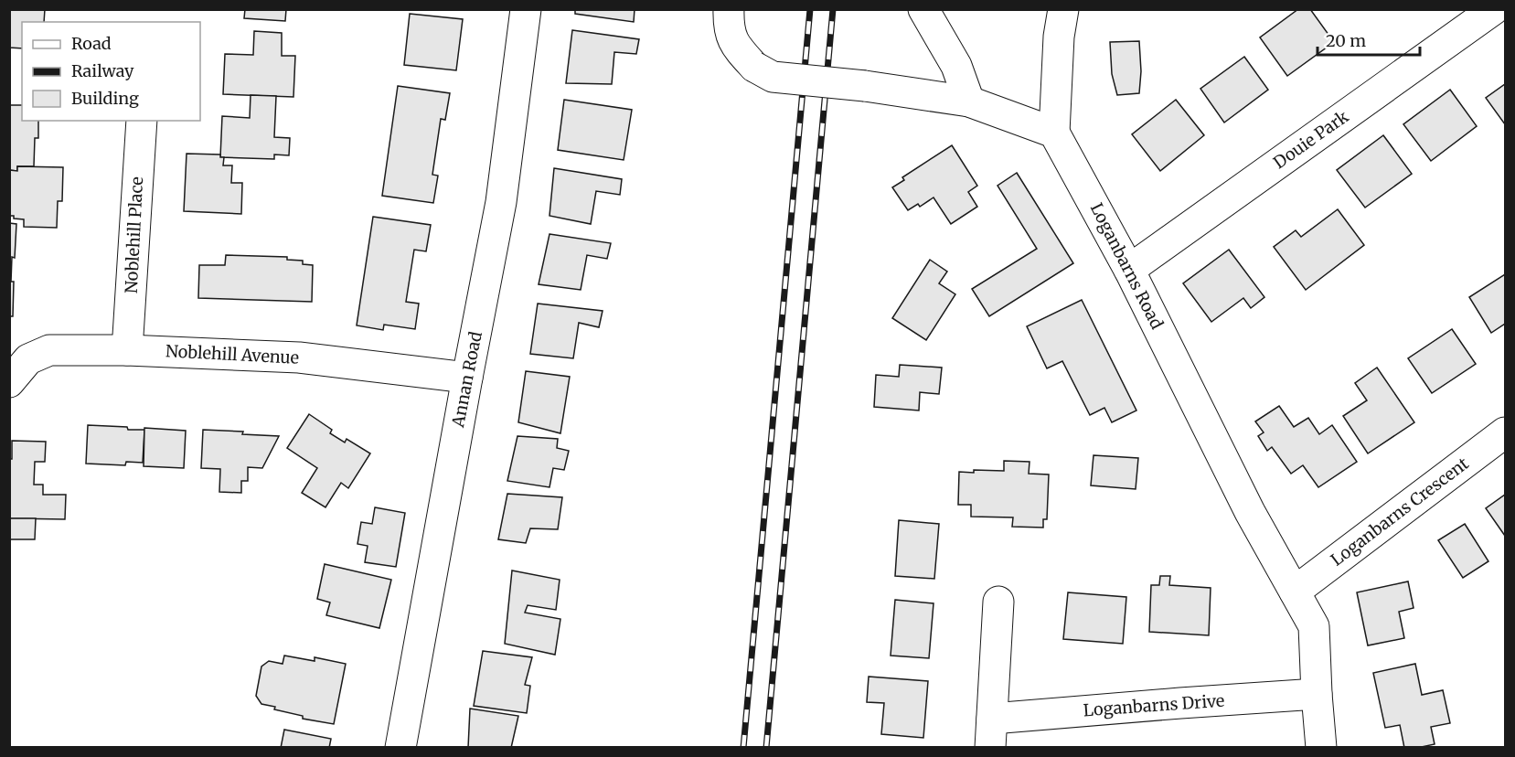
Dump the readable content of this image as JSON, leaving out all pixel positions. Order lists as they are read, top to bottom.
{
  "streets": {
    "street": [
      "Douie Park",
      "Noblehill Place",
      "Loganbarns Road",
      "Noblehill Avenue",
      "Annan Road",
      "Loganbarns Crescent",
      "Loganbarns Drive"
    ]
  },
  "crossings": [
    ["Douie Park", "Loganbarns Road"],
    ["Noblehill Place", "Noblehill Avenue"],
    ["Loganbarns Road", "Loganbarns Crescent"],
    ["Loganbarns Road", "Loganbarns Drive"],
    ["Noblehill Avenue", "Annan Road"]
  ],
  "legend": ["Road", "Railway", "Building"],
  "scale_bar": "20 m"
}
